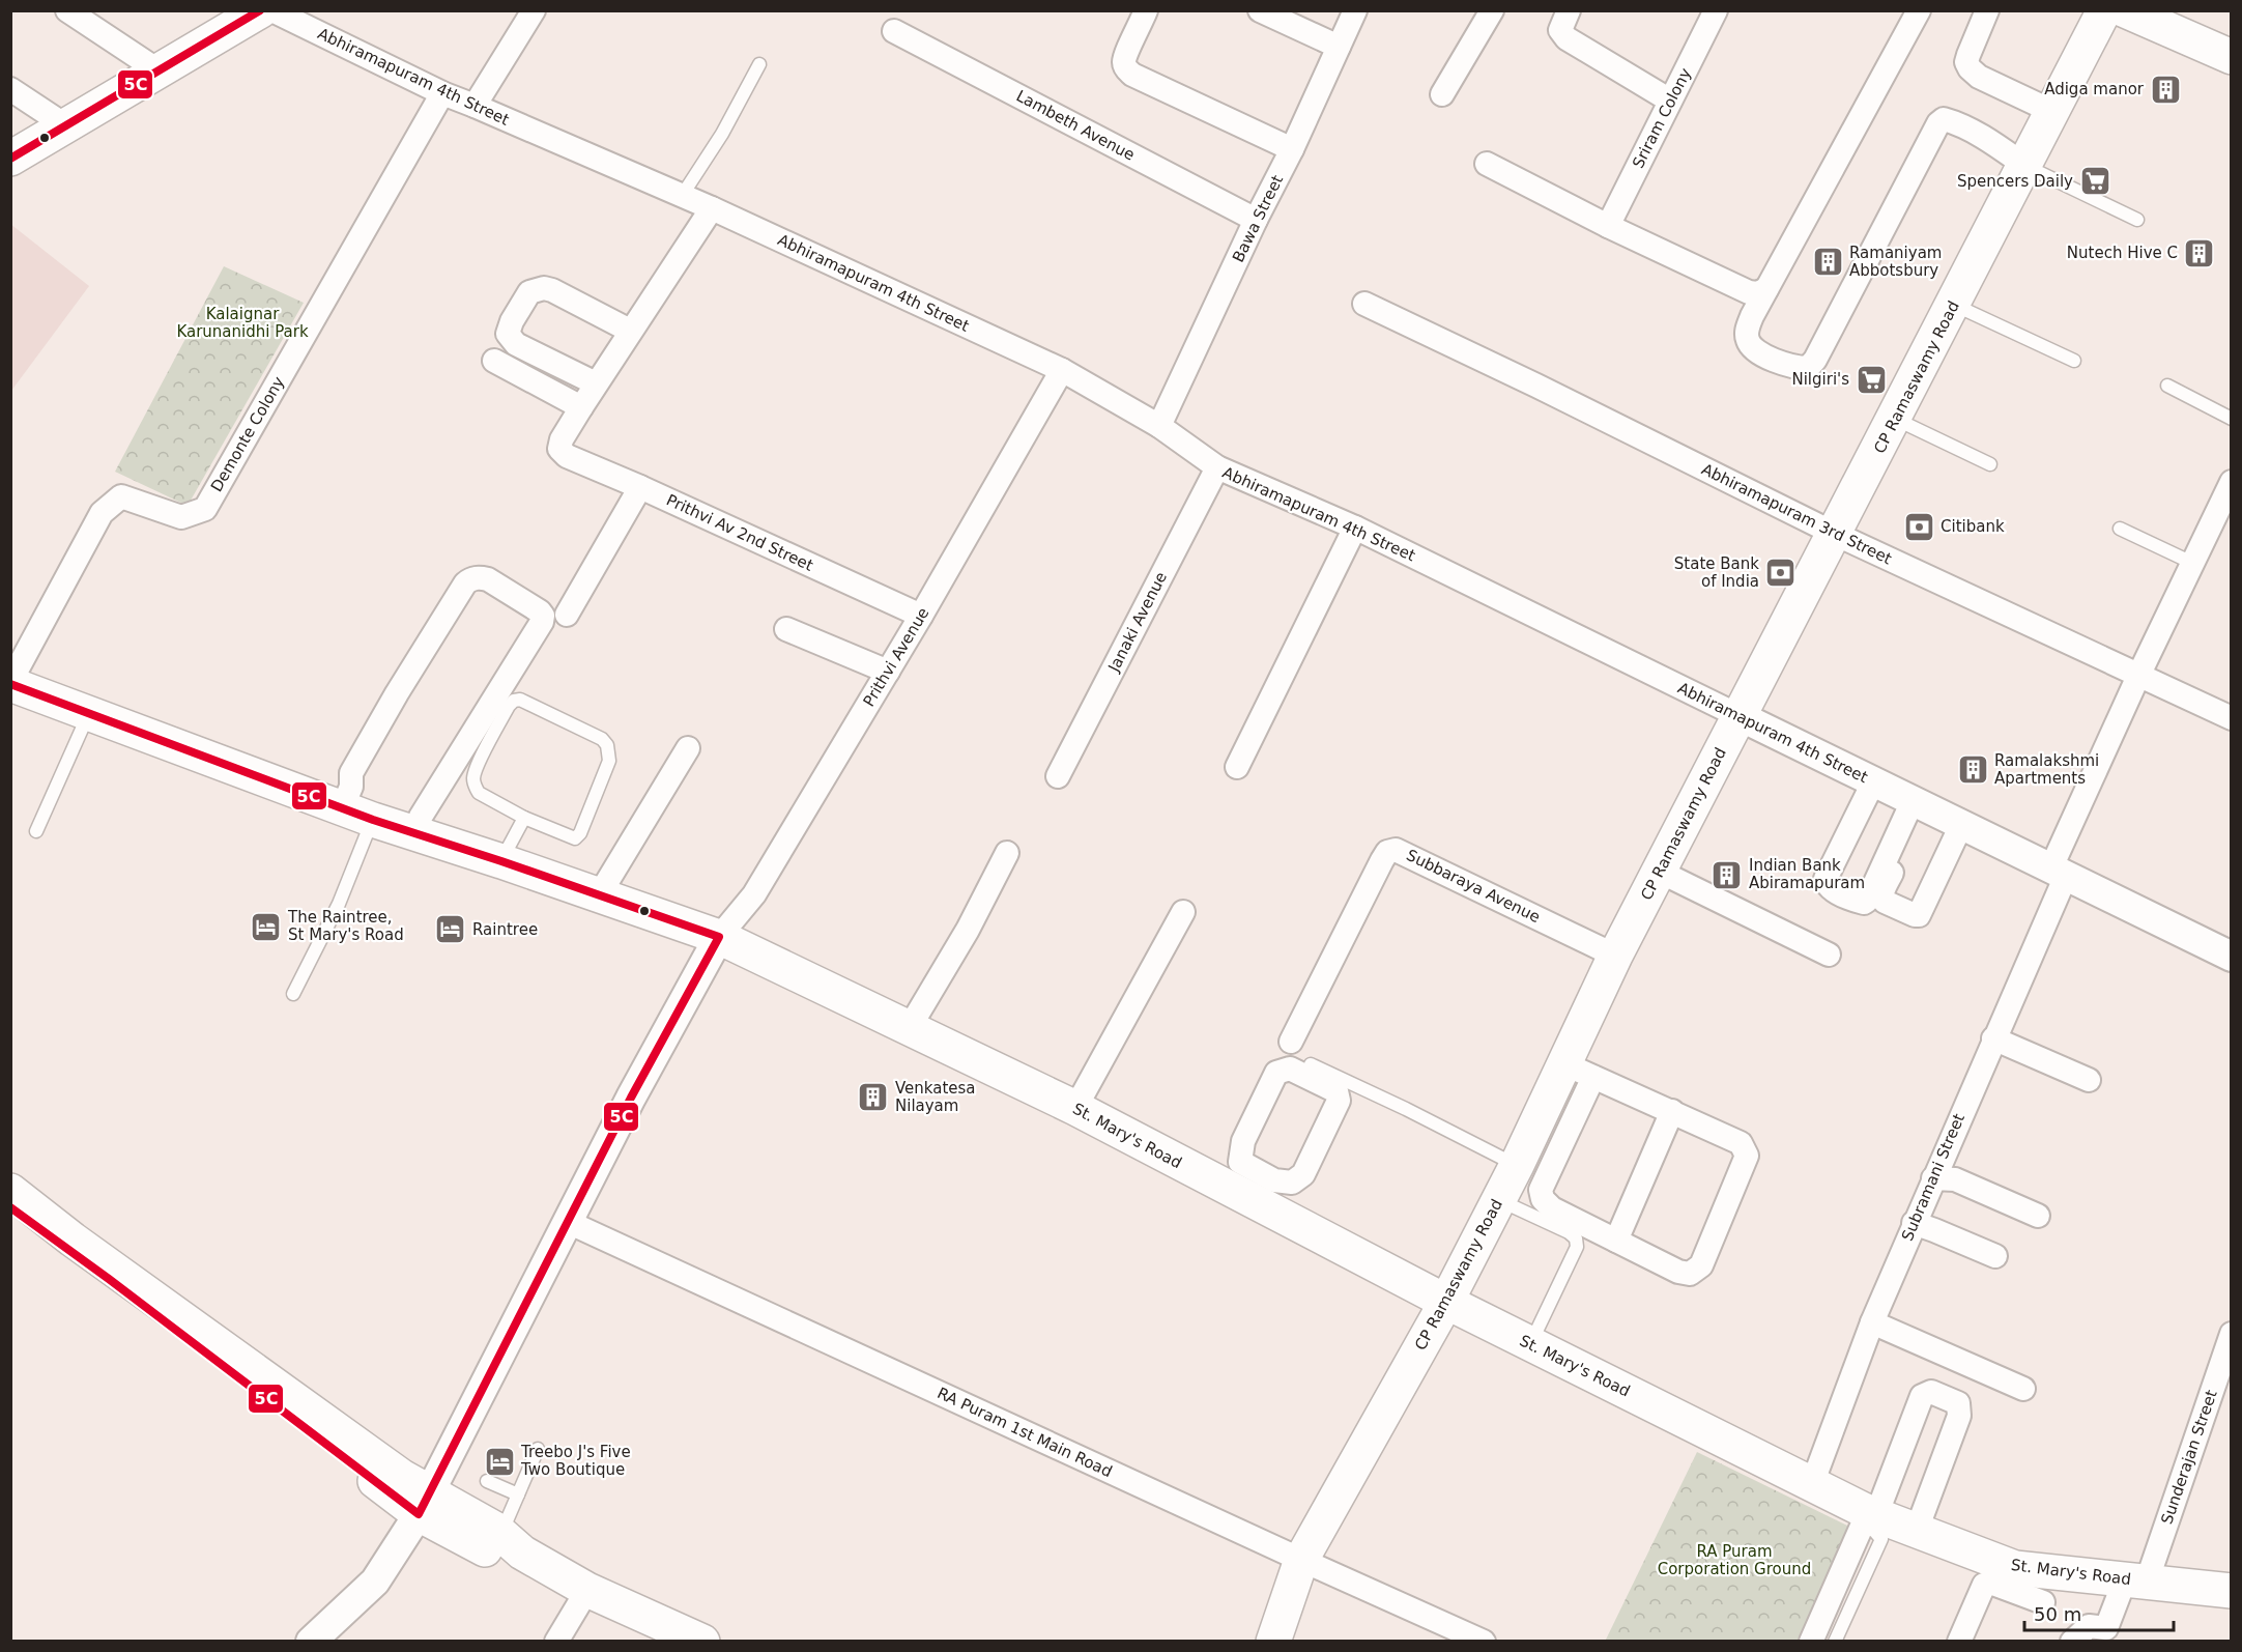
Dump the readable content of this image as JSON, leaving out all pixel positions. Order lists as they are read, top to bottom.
{
  "streets": {
    "main road": ["CP Ramaswamy Road", "St. Mary's Road"],
    "street": [
      "Abhiramapuram 4th Street",
      "Sriram Colony",
      "Lambeth Avenue",
      "Bawa Street",
      "Demonte Colony",
      "Abhiramapuram 3rd Street",
      "Prithvi Av 2nd Street",
      "Janaki Avenue",
      "Prithvi Avenue",
      "Subbaraya Avenue",
      "Subramani Street",
      "RA Puram 1st Main Road",
      "Sunderajan Street"
    ]
  },
  "crossings": [
    ["Abhiramapuram 4th Street", "Bawa Street"],
    ["Abhiramapuram 4th Street", "CP Ramaswamy Road"],
    ["Abhiramapuram 4th Street", "Demonte Colony"],
    ["Abhiramapuram 4th Street", "Janaki Avenue"],
    ["Abhiramapuram 4th Street", "Prithvi Avenue"],
    ["Abhiramapuram 4th Street", "Subramani Street"],
    ["Lambeth Avenue", "Bawa Street"],
    ["CP Ramaswamy Road", "Abhiramapuram 3rd Street"],
    ["CP Ramaswamy Road", "Subbaraya Avenue"],
    ["CP Ramaswamy Road", "St. Mary's Road"],
    ["CP Ramaswamy Road", "RA Puram 1st Main Road"],
    ["Demonte Colony", "St. Mary's Road"],
    ["Abhiramapuram 3rd Street", "Subramani Street"],
    ["Prithvi Av 2nd Street", "Prithvi Avenue"],
    ["Prithvi Avenue", "St. Mary's Road"],
    ["St. Mary's Road", "Subramani Street"],
    ["St. Mary's Road", "Sunderajan Street"]
  ],
  "parks": ["Kalaignar Karunanidhi Park", "RA Puram Corporation Ground"],
  "places": {
    "building": [
      "Adiga manor",
      "Nutech Hive C",
      "Ramaniyam Abbotsbury",
      "Ramalakshmi Apartments",
      "Indian Bank Abiramapuram",
      "Venkatesa Nilayam"
    ],
    "supermarket": ["Spencers Daily", "Nilgiri's"],
    "bank": ["Citibank", "State Bank of India"],
    "hotel": ["The Raintree, St Mary's Road", "Raintree", "Treebo J's Five Two Boutique"]
  },
  "lines": ["transit line 5C"],
  "scale_bar": "50 m"
}
